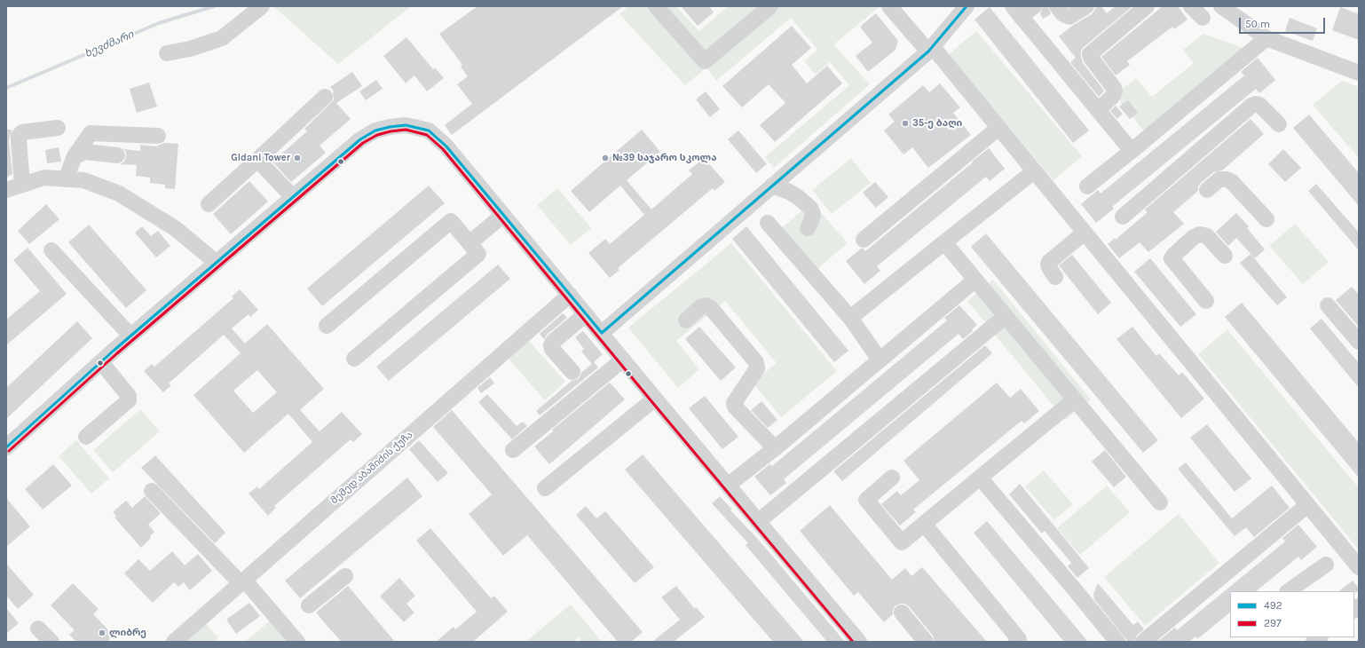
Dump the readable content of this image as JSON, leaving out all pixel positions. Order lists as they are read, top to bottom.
{
  "streets": {
    "street": ["მემედ აბაშიძის ქუჩა"]
  },
  "water": ["ხევძმარი"],
  "places": [
    "35-ე ბაღი",
    "Gldani Tower",
    "№39 საჯარო სკოლა",
    "ლიბრე"
  ],
  "lines": ["transit line 492", "transit line 297"],
  "legend": ["492", "297"],
  "scale_bar": "50 m"
}
